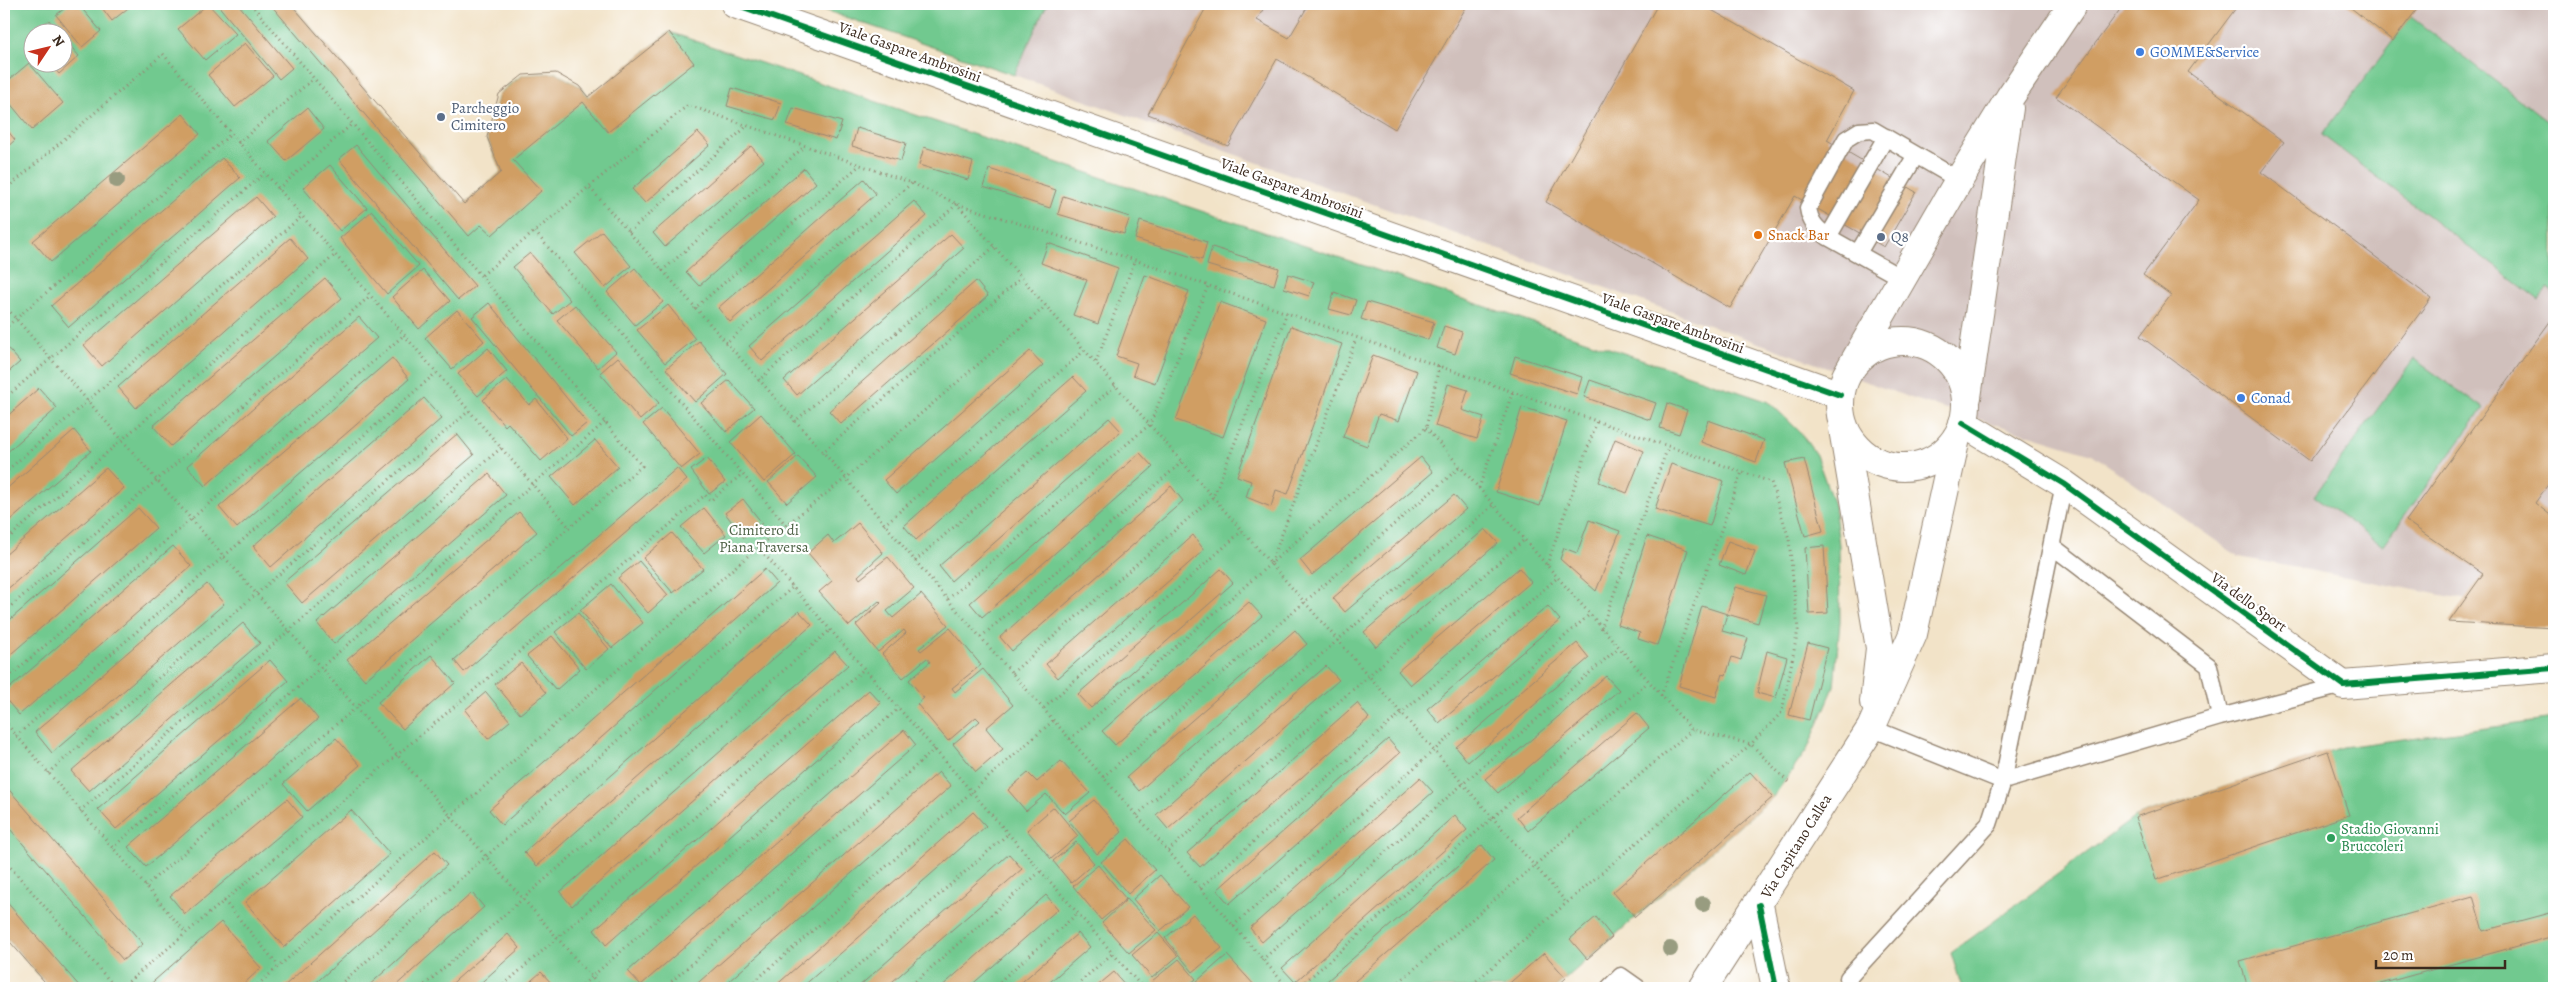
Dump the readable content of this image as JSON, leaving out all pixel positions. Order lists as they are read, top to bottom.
{
  "streets": {
    "main road": ["Viale Gaspare Ambrosini", "Via dello Sport", "Via Capitano Callea"]
  },
  "crossings": [
    ["Via dello Sport", "Via Capitano Callea"]
  ],
  "parks": ["Cimitero di Piana Traversa"],
  "places": [
    "GOMME&Service",
    "Parcheggio Cimitero",
    "Snack Bar",
    "Q8",
    "Conad",
    "Stadio Giovanni Bruccoleri"
  ],
  "scale_bar": "20 m",
  "north": "top right"
}
